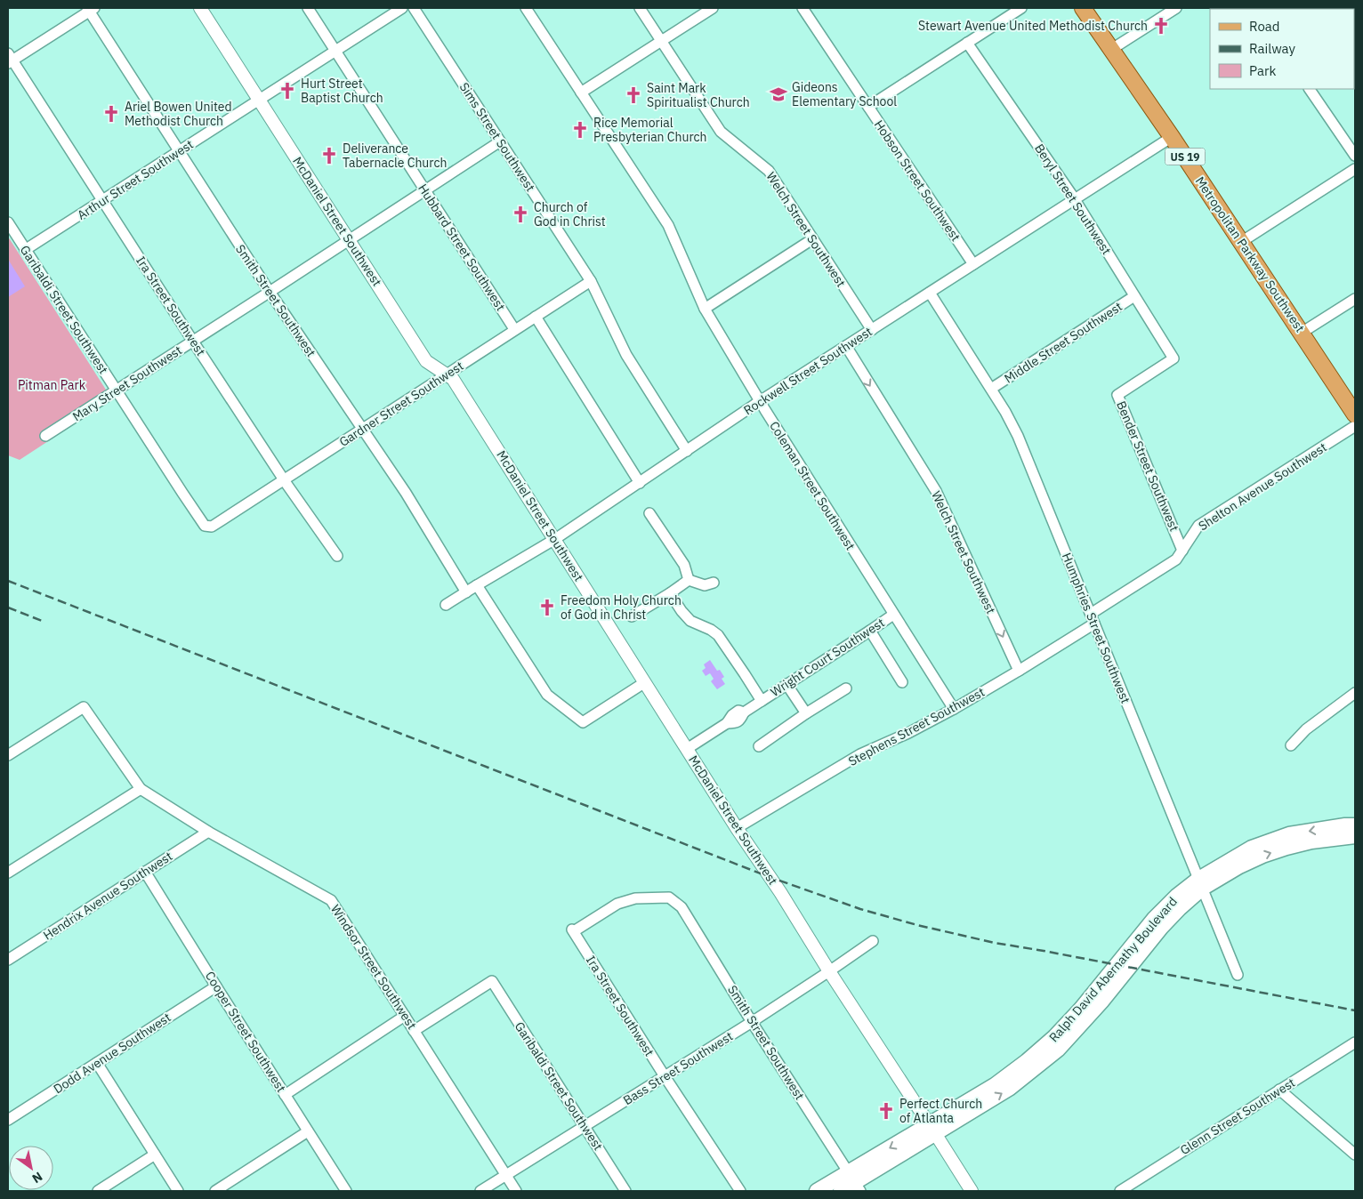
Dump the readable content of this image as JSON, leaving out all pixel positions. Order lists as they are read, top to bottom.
{
  "streets": {
    "main road": ["US 19", "Metropolitan Parkway Southwest", "Ralph David Abernathy Boulevard"],
    "street": [
      "Sims Street Southwest",
      "Arthur Street Southwest",
      "Hobson Street Southwest",
      "Beryl Street Southwest",
      "McDaniel Street Southwest",
      "Welch Street Southwest",
      "Hubbard Street Southwest",
      "Smith Street Southwest",
      "Ira Street Southwest",
      "Garibaldi Street Southwest",
      "Middle Street Southwest",
      "Rockwell Street Southwest",
      "Mary Street Southwest",
      "Gardner Street Southwest",
      "Bender Street Southwest",
      "Coleman Street Southwest",
      "Shelton Avenue Southwest",
      "Humphries Street Southwest",
      "Wright Court Southwest",
      "Stephens Street Southwest",
      "Hendrix Avenue Southwest",
      "Windsor Street Southwest",
      "Cooper Street Southwest",
      "Dodd Avenue Southwest",
      "Bass Street Southwest",
      "Glenn Street Southwest"
    ]
  },
  "crossings": [
    ["Sims Street Southwest", "Rockwell Street Southwest"],
    ["Sims Street Southwest", "Mary Street Southwest"],
    ["Sims Street Southwest", "Gardner Street Southwest"],
    ["Arthur Street Southwest", "McDaniel Street Southwest"],
    ["Arthur Street Southwest", "Hubbard Street Southwest"],
    ["Arthur Street Southwest", "Smith Street Southwest"],
    ["Arthur Street Southwest", "Ira Street Southwest"],
    ["Arthur Street Southwest", "Garibaldi Street Southwest"],
    ["Hobson Street Southwest", "Rockwell Street Southwest"],
    ["Beryl Street Southwest", "Middle Street Southwest"],
    ["Beryl Street Southwest", "Rockwell Street Southwest"],
    ["Beryl Street Southwest", "Bender Street Southwest"],
    ["McDaniel Street Southwest", "Rockwell Street Southwest"],
    ["McDaniel Street Southwest", "Mary Street Southwest"],
    ["McDaniel Street Southwest", "Gardner Street Southwest"],
    ["McDaniel Street Southwest", "Wright Court Southwest"],
    ["McDaniel Street Southwest", "Stephens Street Southwest"],
    ["McDaniel Street Southwest", "Ralph David Abernathy Boulevard"],
    ["McDaniel Street Southwest", "Bass Street Southwest"],
    ["Welch Street Southwest", "Rockwell Street Southwest"],
    ["Welch Street Southwest", "Stephens Street Southwest"],
    ["Hubbard Street Southwest", "Mary Street Southwest"],
    ["Hubbard Street Southwest", "Gardner Street Southwest"],
    ["Metropolitan Parkway Southwest", "Rockwell Street Southwest"],
    ["Smith Street Southwest", "Ira Street Southwest"],
    ["Smith Street Southwest", "Rockwell Street Southwest"],
    ["Smith Street Southwest", "Mary Street Southwest"],
    ["Smith Street Southwest", "Gardner Street Southwest"],
    ["Smith Street Southwest", "Ralph David Abernathy Boulevard"],
    ["Smith Street Southwest", "Bass Street Southwest"],
    ["Ira Street Southwest", "Mary Street Southwest"],
    ["Ira Street Southwest", "Gardner Street Southwest"],
    ["Ira Street Southwest", "Bass Street Southwest"],
    ["Garibaldi Street Southwest", "Mary Street Southwest"],
    ["Garibaldi Street Southwest", "Gardner Street Southwest"],
    ["Garibaldi Street Southwest", "Windsor Street Southwest"],
    ["Garibaldi Street Southwest", "Bass Street Southwest"],
    ["Middle Street Southwest", "Humphries Street Southwest"],
    ["Rockwell Street Southwest", "Coleman Street Southwest"],
    ["Rockwell Street Southwest", "Humphries Street Southwest"],
    ["Bender Street Southwest", "Shelton Avenue Southwest"],
    ["Coleman Street Southwest", "Wright Court Southwest"],
    ["Coleman Street Southwest", "Stephens Street Southwest"],
    ["Shelton Avenue Southwest", "Humphries Street Southwest"],
    ["Shelton Avenue Southwest", "Stephens Street Southwest"],
    ["Humphries Street Southwest", "Stephens Street Southwest"],
    ["Humphries Street Southwest", "Ralph David Abernathy Boulevard"],
    ["Hendrix Avenue Southwest", "Windsor Street Southwest"],
    ["Hendrix Avenue Southwest", "Cooper Street Southwest"],
    ["Windsor Street Southwest", "Bass Street Southwest"],
    ["Cooper Street Southwest", "Dodd Avenue Southwest"]
  ],
  "one_way": ["Welch Street Southwest"],
  "parks": ["Pitman Park"],
  "places": {
    "church": [
      "Stewart Avenue United Methodist Church",
      "Hurt Street Baptist Church",
      "Saint Mark Spiritualist Church",
      "Ariel Bowen United Methodist Church",
      "Rice Memorial Presbyterian Church",
      "Deliverance Tabernacle Church",
      "Church of God in Christ",
      "Freedom Holy Church of God in Christ",
      "Perfect Church of Atlanta"
    ],
    "school or university": ["Gideons Elementary School"]
  },
  "legend": ["Road", "Railway", "Park"],
  "north": "bottom right"
}
